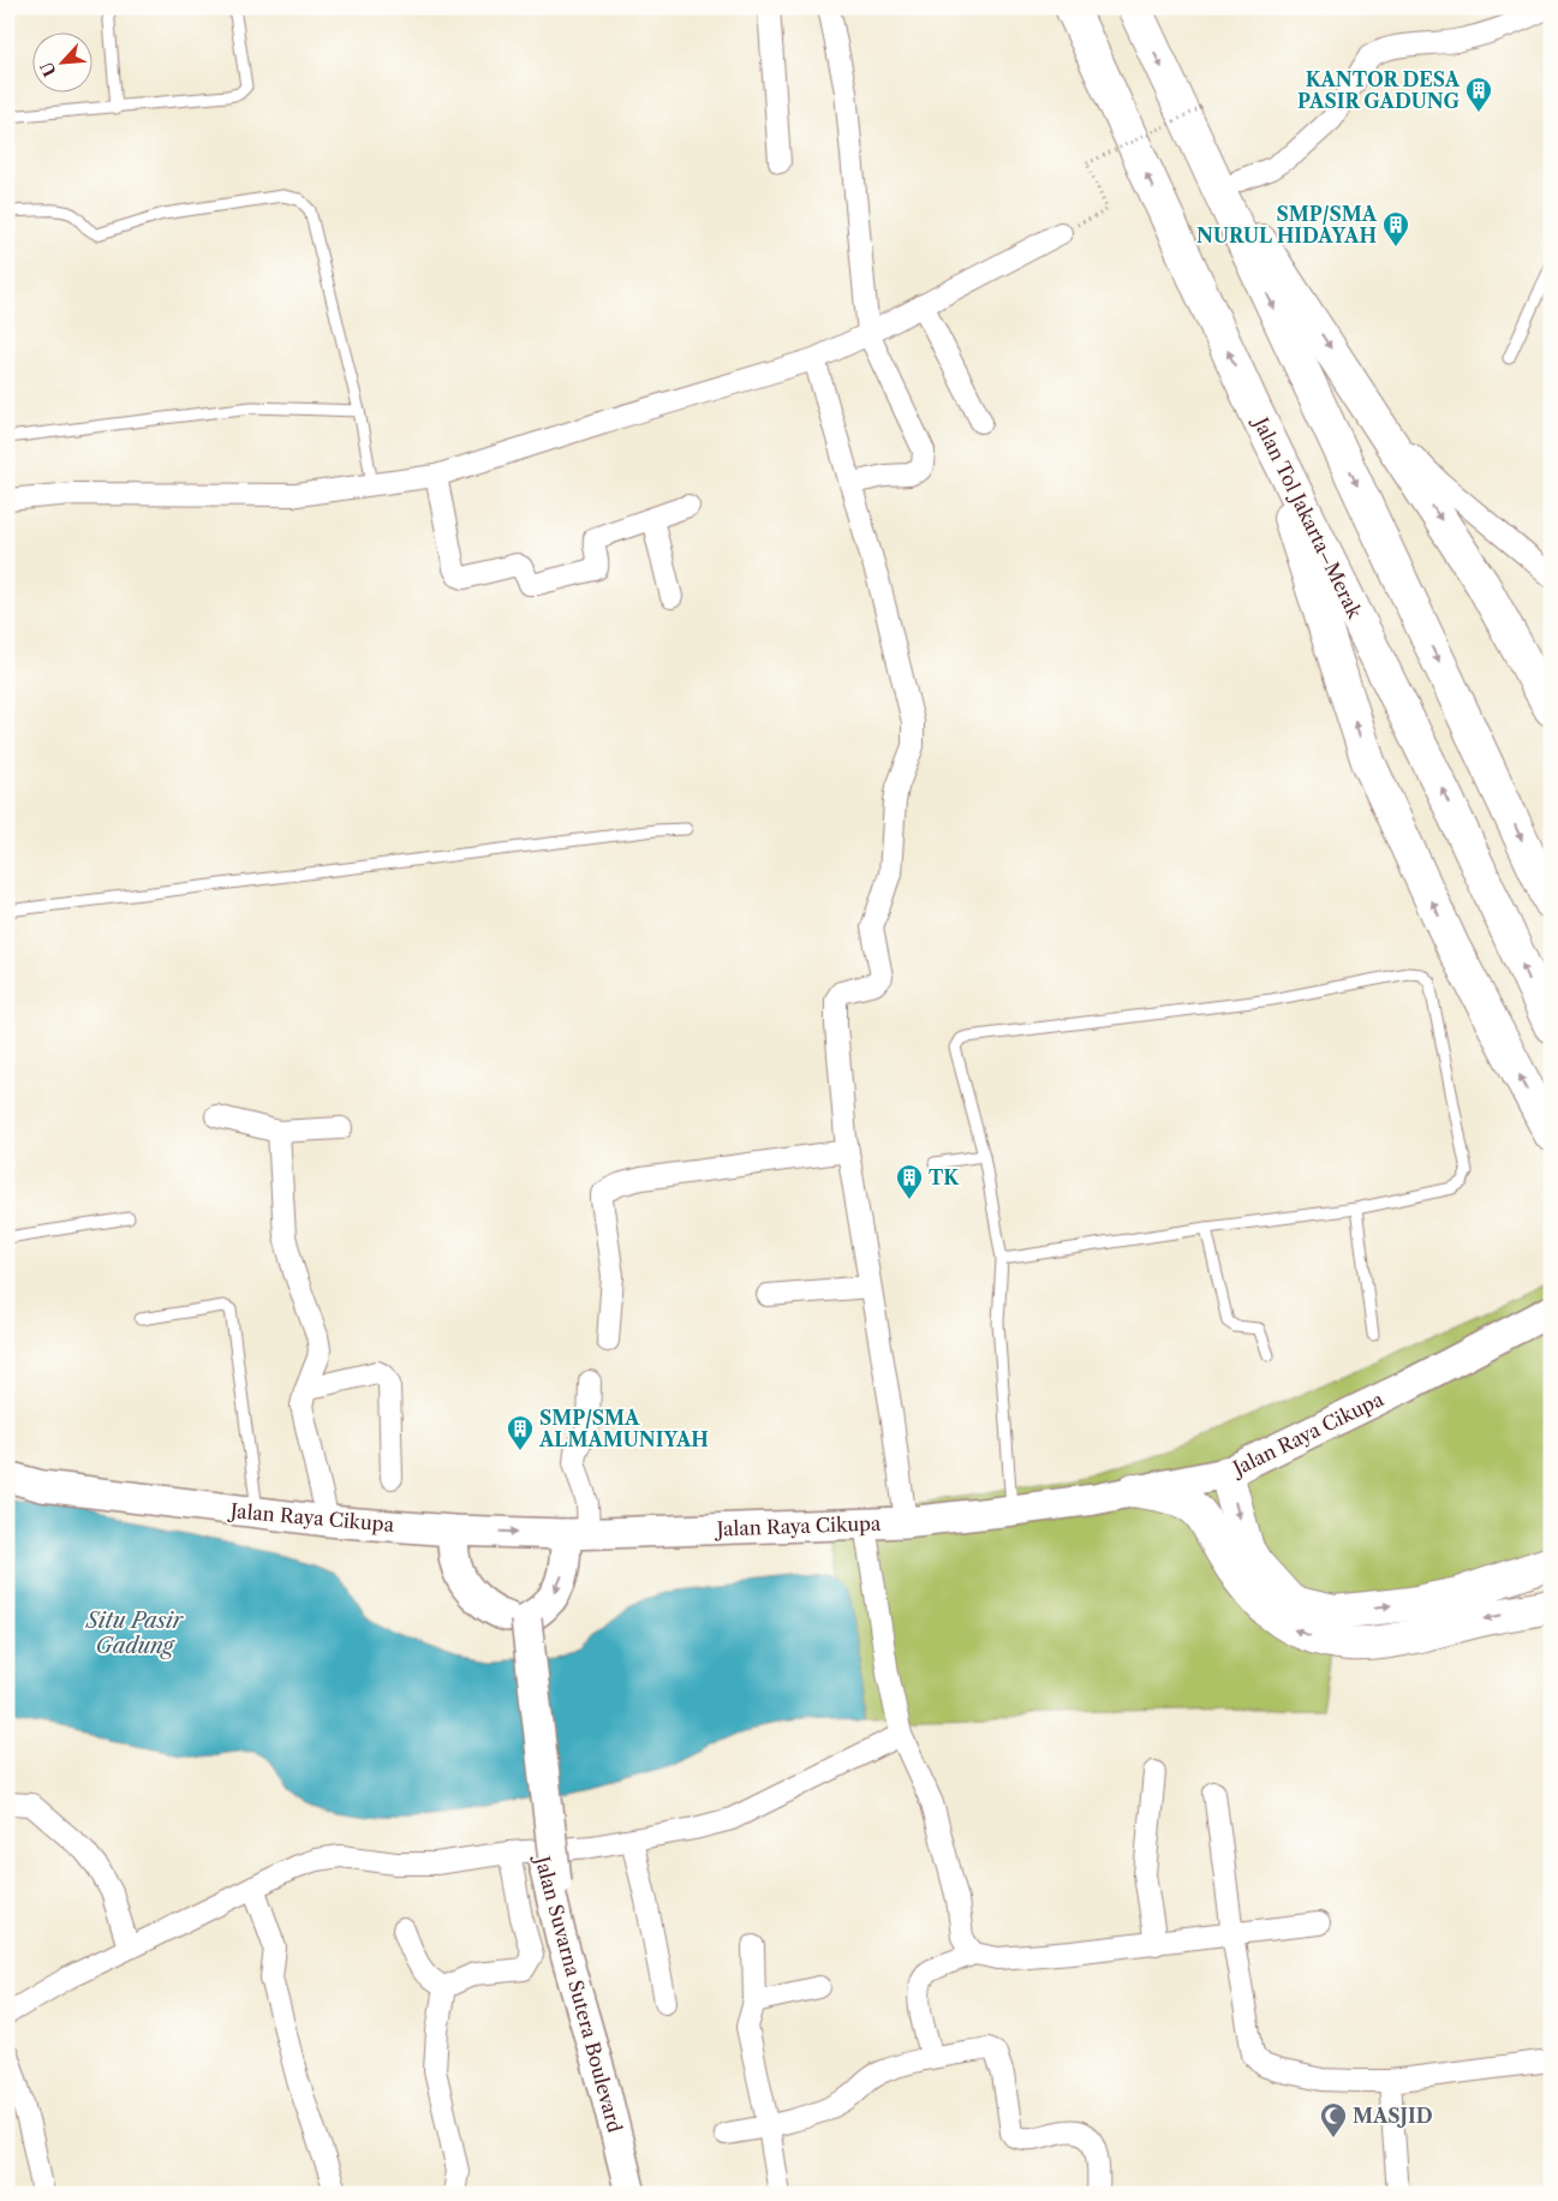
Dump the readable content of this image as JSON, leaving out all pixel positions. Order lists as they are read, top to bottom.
{
  "streets": {
    "highway": ["Jalan Tol Jakarta–Merak"],
    "main road": ["Jalan Raya Cikupa", "Jalan Suvarna Sutera Boulevard"]
  },
  "water": ["Situ Pasir Gadung"],
  "places": {
    "building": [
      "KANTOR DESA PASIR GADUNG",
      "SMP/SMA NURUL HIDAYAH",
      "TK",
      "SMP/SMA ALMAMUNIYAH"
    ],
    "mosque": ["MASJID"]
  },
  "north": "bottom left"
}
